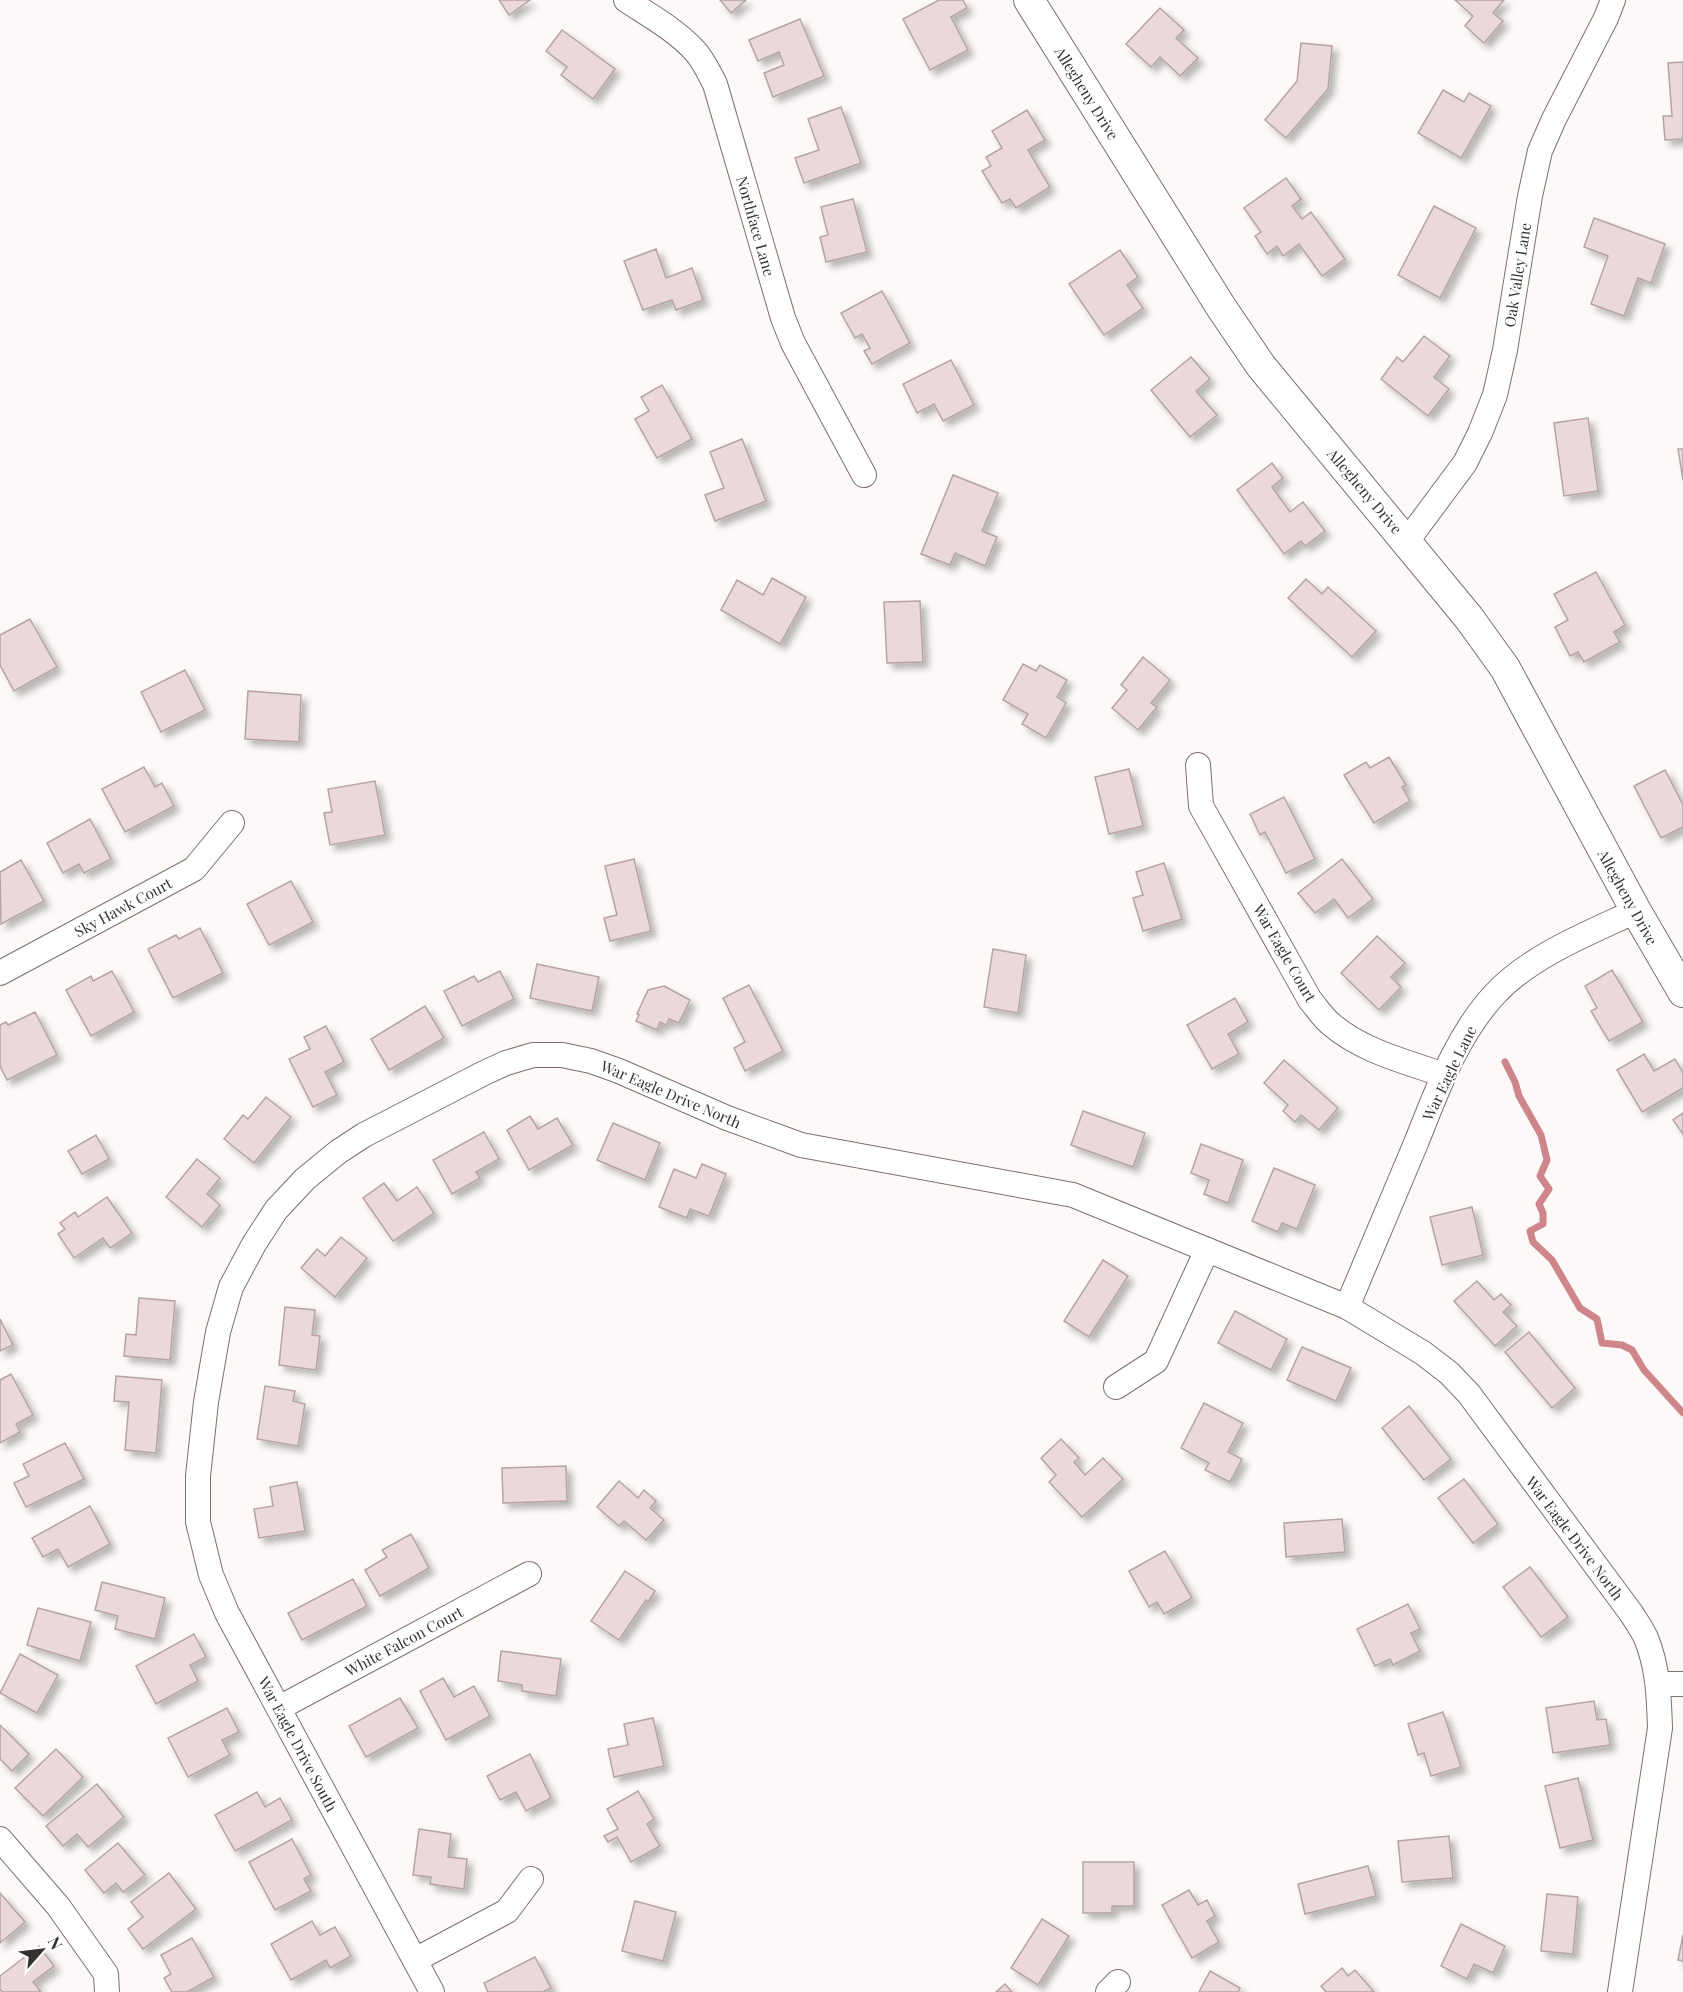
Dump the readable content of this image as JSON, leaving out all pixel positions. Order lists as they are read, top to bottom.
{
  "streets": {
    "street": [
      "Allegheny Drive",
      "Northface Lane",
      "Oak Valley Lane",
      "Sky Hawk Court",
      "War Eagle Court",
      "War Eagle Lane",
      "War Eagle Drive North",
      "White Falcon Court",
      "War Eagle Drive South"
    ]
  },
  "crossings": [
    ["Allegheny Drive", "Oak Valley Lane"],
    ["Allegheny Drive", "War Eagle Lane"],
    ["War Eagle Court", "War Eagle Lane"],
    ["War Eagle Lane", "War Eagle Drive North"],
    ["War Eagle Drive North", "War Eagle Drive South"],
    ["White Falcon Court", "War Eagle Drive South"]
  ],
  "north": "top right"
}
